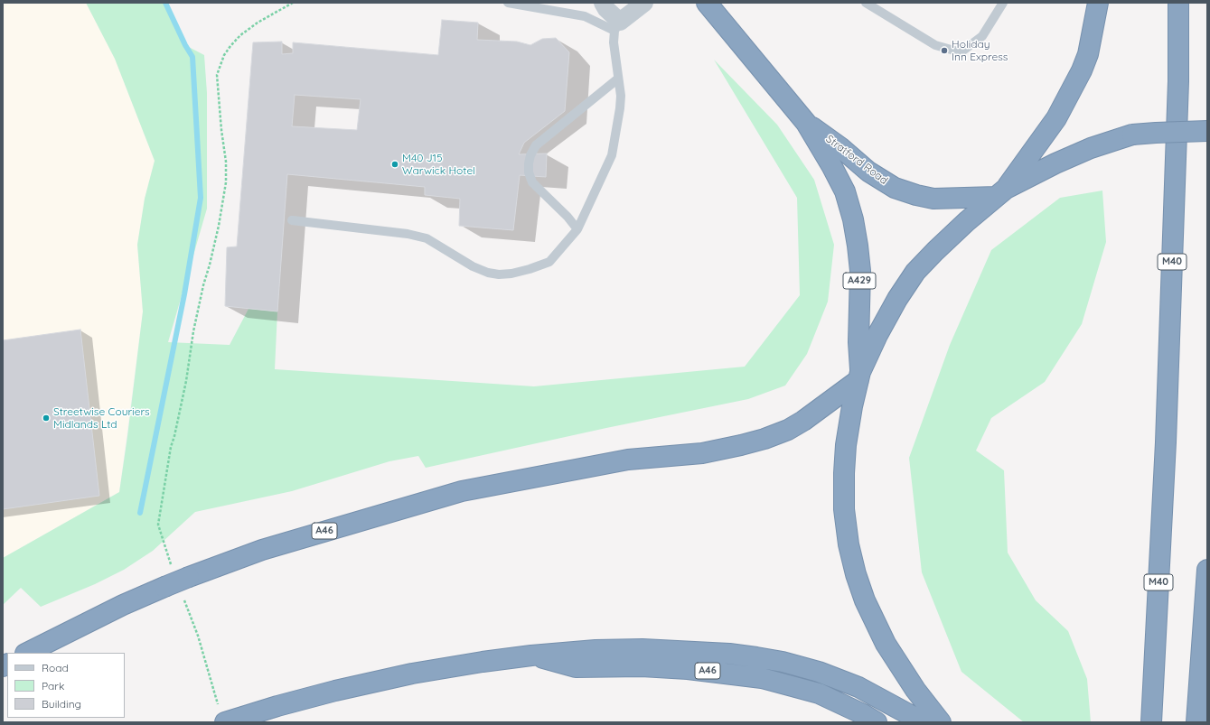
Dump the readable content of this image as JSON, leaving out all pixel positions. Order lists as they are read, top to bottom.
{
  "streets": {
    "highway": [
      "Stratford Road",
      "M40",
      "A429",
      "A46"
    ]
  },
  "crossings": [
    ["Stratford Road", "A46"]
  ],
  "places": ["Holiday Inn Express", "M40 J15 Warwick Hotel", "Streetwise Couriers Midlands Ltd"],
  "legend": ["Road", "Park", "Building"]
}
